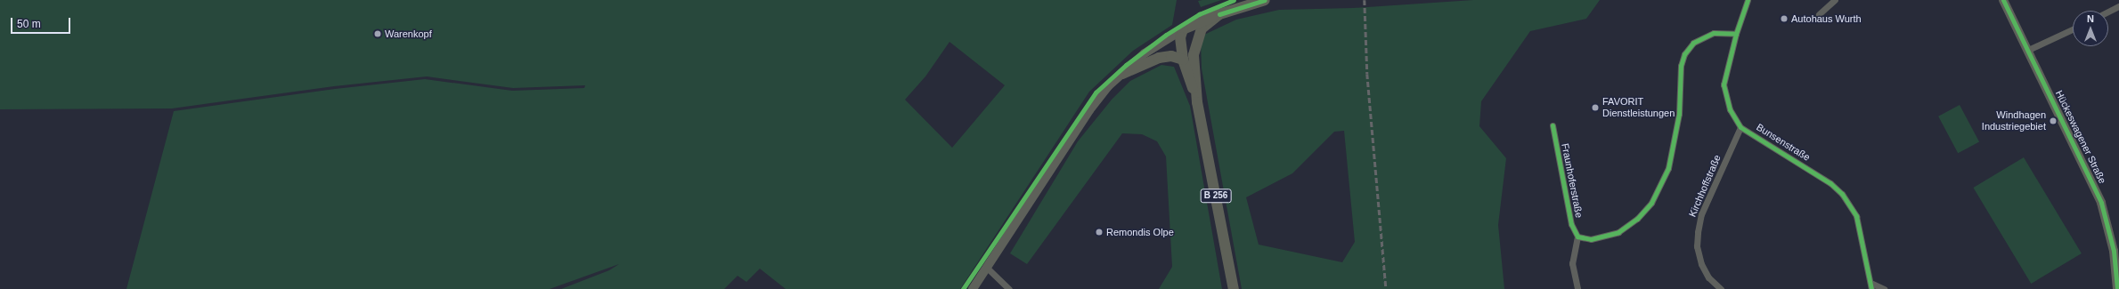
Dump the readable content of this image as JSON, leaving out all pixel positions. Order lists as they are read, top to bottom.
{
  "streets": {
    "main road": ["Hückeswagener Straße", "B 256"],
    "street": ["Bunsenstraße", "Fraunhoferstraße", "Kirchhoffstraße"]
  },
  "crossings": [
    ["Bunsenstraße", "Kirchhoffstraße"]
  ],
  "places": [
    "Autohaus Wurth",
    "Warenkopf",
    "FAVORIT Dienstleistungen",
    "Windhagen Industriegebiet",
    "Remondis Olpe"
  ],
  "scale_bar": "50 m",
  "north": "top"
}
